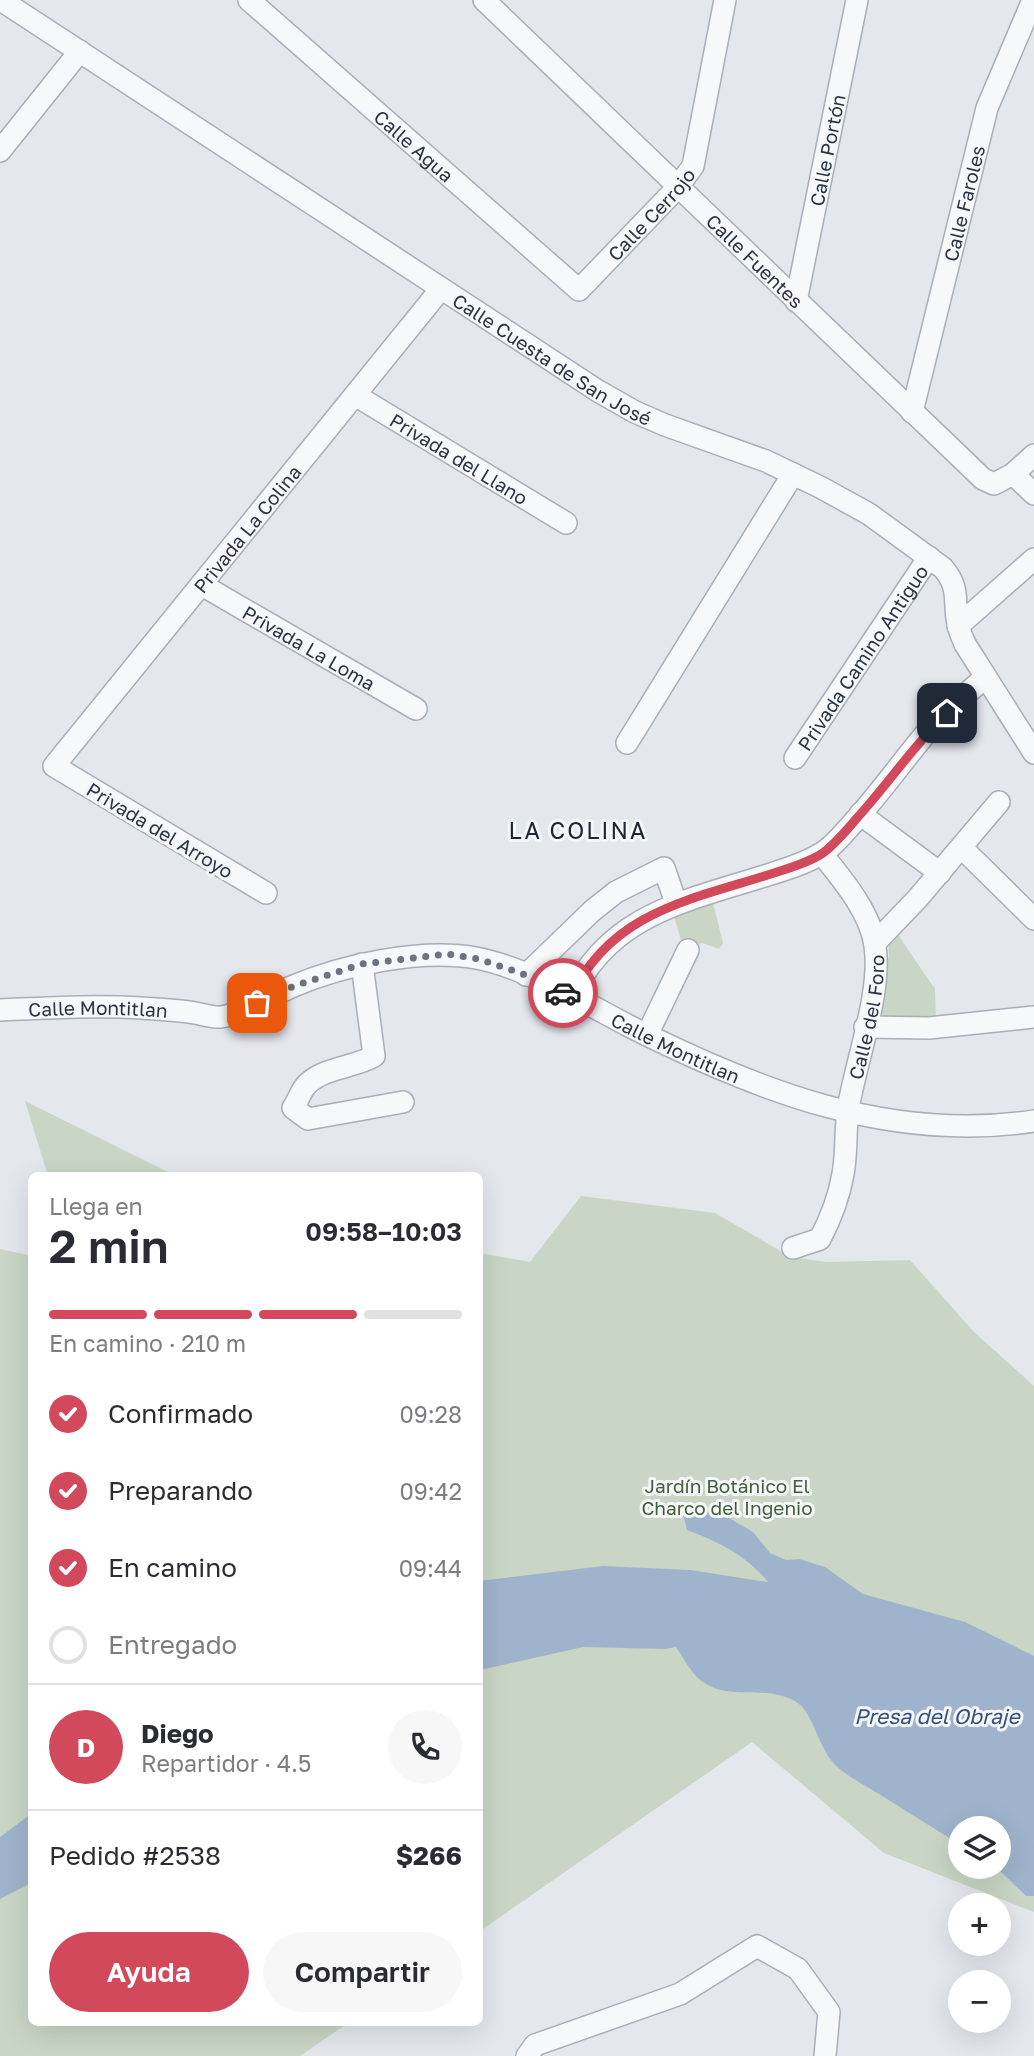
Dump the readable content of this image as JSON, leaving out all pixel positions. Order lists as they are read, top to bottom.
{
  "streets": {
    "street": [
      "Calle Agua",
      "Calle Portón",
      "Calle Faroles",
      "Calle Cerrojo",
      "Calle Fuentes",
      "Calle Cuesta de San José",
      "Privada del Llano",
      "Privada La Colina",
      "Privada La Loma",
      "Privada Camino Antiguo",
      "Privada del Arroyo",
      "Calle Montitlan",
      "Calle del Foro"
    ]
  },
  "crossings": [
    ["Calle Agua", "Calle Cerrojo"],
    ["Calle Portón", "Calle Fuentes"],
    ["Calle Faroles", "Calle Fuentes"],
    ["Calle Cerrojo", "Calle Fuentes"],
    ["Calle Cuesta de San José", "Privada La Colina"],
    ["Calle Cuesta de San José", "Privada Camino Antiguo"],
    ["Privada del Llano", "Privada La Colina"],
    ["Privada La Colina", "Privada La Loma"],
    ["Privada La Colina", "Privada del Arroyo"],
    ["Calle Montitlan", "Calle del Foro"]
  ],
  "districts": ["LA COLINA"],
  "water": ["Presa del Obraje"],
  "parks": ["Jardín Botánico El Charco del Ingenio"],
  "page": {
    "heading": ["2 min", "Llega en", "09:58–10:03"],
    "panel": [
      "Diego",
      "Repartidor · 4.5",
      "Pedido #2538",
      "$266"
    ],
    "bar": "En camino · 210 m",
    "list": [
      ["Confirmado", "09:28"],
      ["Preparando", "09:42"],
      ["En camino", "09:44"],
      "Entregado"
    ],
    "round": "D",
    "map_buttons": ["+", "−"],
    "buttons": ["Ayuda", "Compartir"]
  }
}
